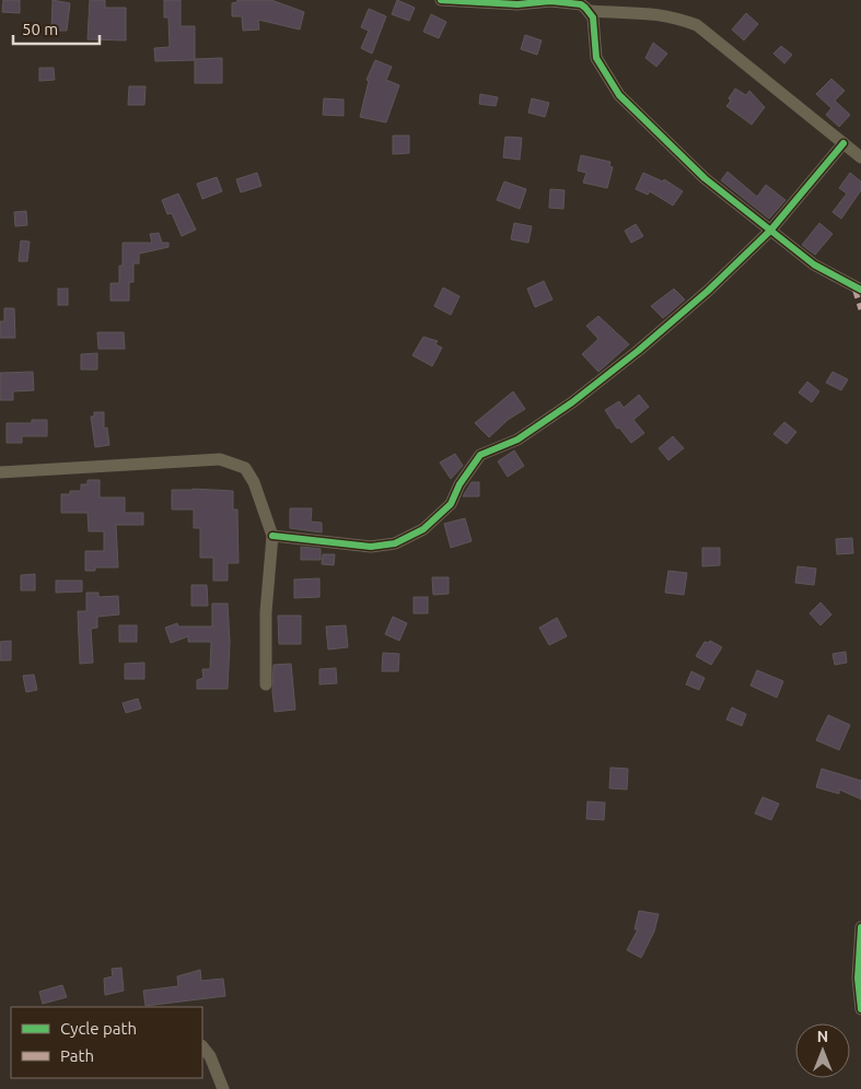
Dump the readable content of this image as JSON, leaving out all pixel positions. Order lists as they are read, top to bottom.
{
  "legend": ["Cycle path", "Path"],
  "scale_bar": "50 m",
  "north": "top"
}
